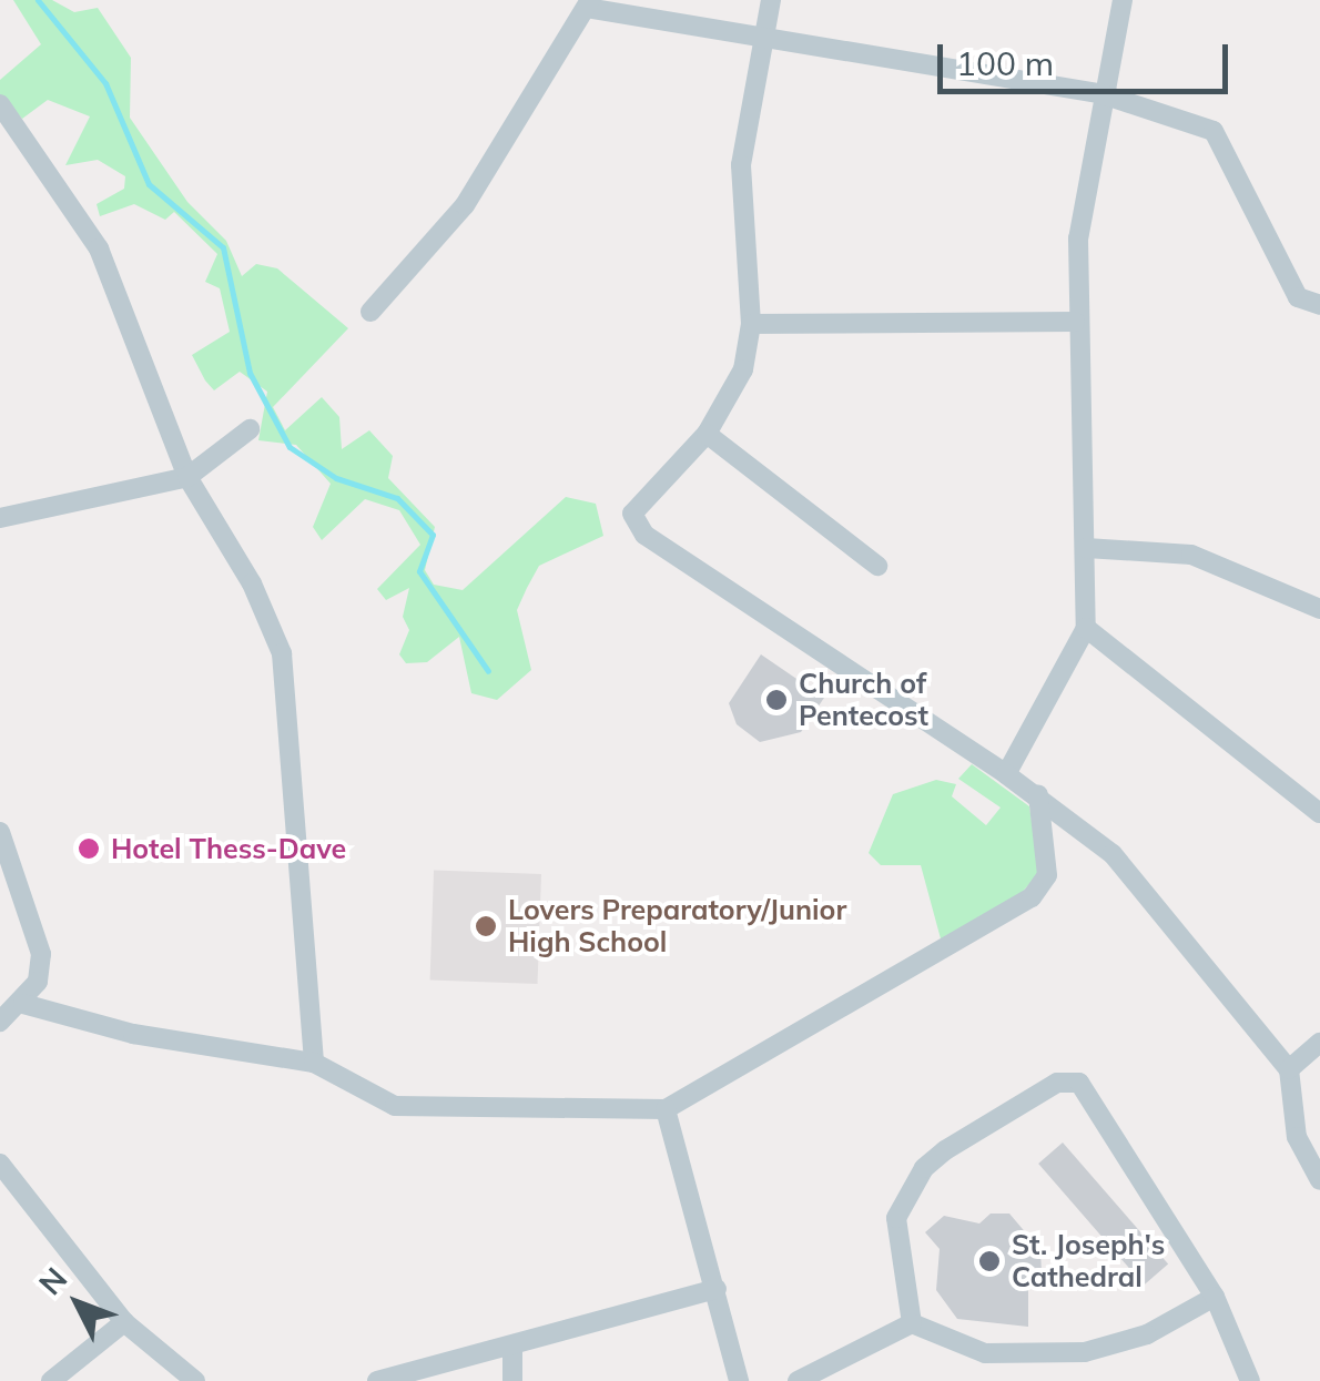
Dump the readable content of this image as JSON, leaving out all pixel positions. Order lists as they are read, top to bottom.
{
  "places": [
    "Church of Pentecost",
    "Hotel Thess-Dave",
    "Lovers Preparatory/Junior High School",
    "St. Joseph's Cathedral"
  ],
  "scale_bar": "100 m",
  "north": "top left"
}
